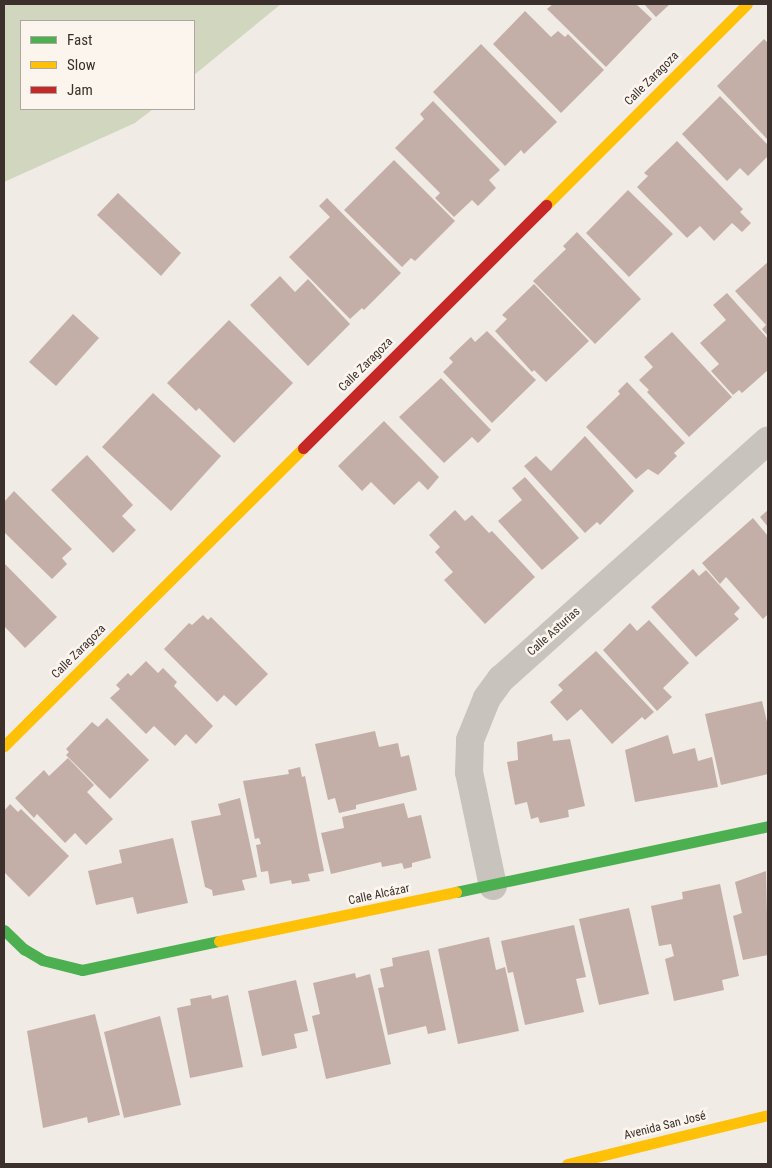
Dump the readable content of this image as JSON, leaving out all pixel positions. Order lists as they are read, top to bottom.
{
  "streets": {
    "street": [
      "Calle Zaragoza",
      "Calle Asturias",
      "Calle Alcázar",
      "Avenida San José"
    ]
  },
  "crossings": [
    ["Calle Asturias", "Calle Alcázar"]
  ],
  "legend": ["Fast", "Slow", "Jam"]
}
